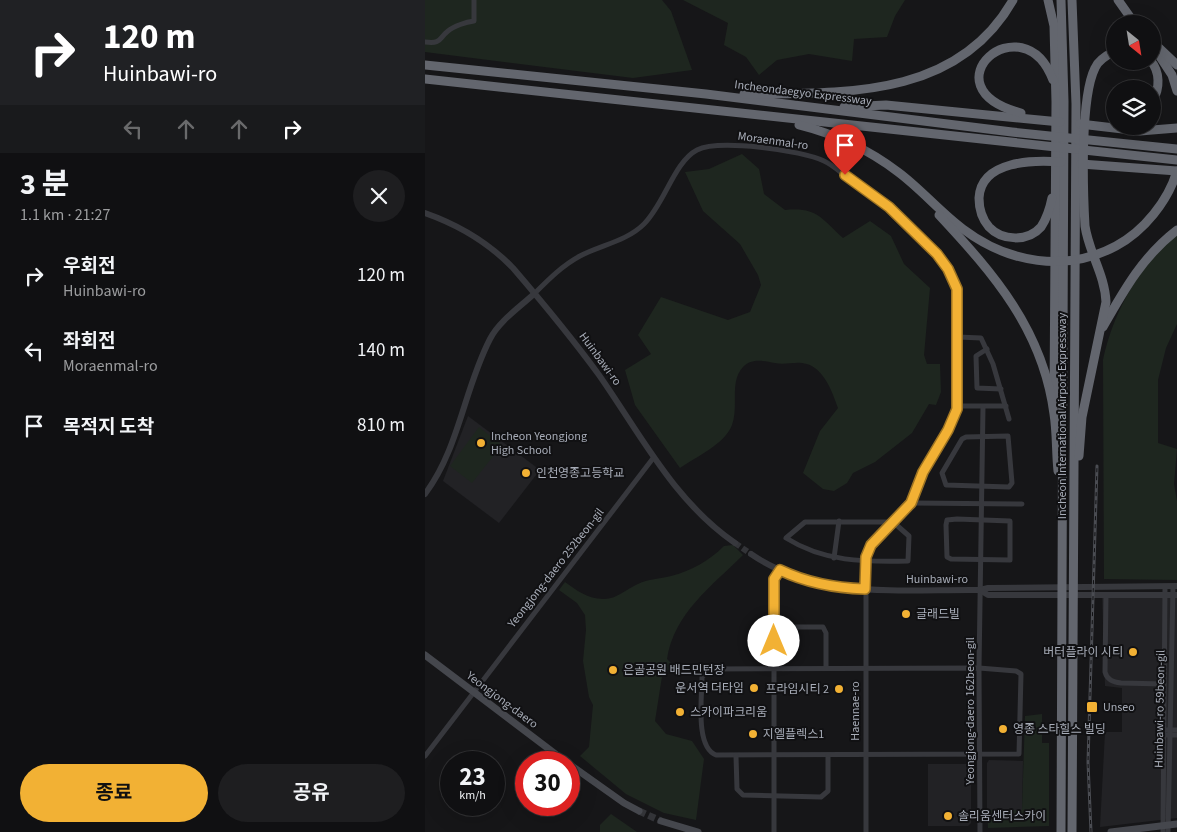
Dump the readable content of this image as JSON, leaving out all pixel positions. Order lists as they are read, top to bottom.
{
  "streets": {
    "highway": ["Incheondaegyo Expressway", "Incheon International Airport Expressway"],
    "main road": ["Yeongjong-daero"],
    "street": [
      "Moraenmal-ro",
      "Huinbawi-ro",
      "Yeongjong-daero 252beon-gil",
      "Huinbawi-ro 59beon-gil",
      "Haennae-ro",
      "Yeongjong-daero 162beon-gil"
    ]
  },
  "crossings": [
    ["Moraenmal-ro", "Huinbawi-ro"],
    ["Moraenmal-ro", "Haennae-ro"],
    ["Huinbawi-ro", "Yeongjong-daero 252beon-gil"],
    ["Huinbawi-ro", "Huinbawi-ro 59beon-gil"],
    ["Huinbawi-ro", "Haennae-ro"],
    ["Huinbawi-ro", "Yeongjong-daero 162beon-gil"],
    ["Yeongjong-daero 252beon-gil", "Yeongjong-daero"]
  ],
  "places": {
    "other": [
      "Incheon Yeongjong High School",
      "인천영종고등학교",
      "글래드빌",
      "버터플라이 시티",
      "은골공원 배드민턴장",
      "운서역 더타임",
      "프라임시티 2",
      "스카이파크리움",
      "영종 스타힐스 빌딩",
      "지엘플렉스1",
      "솔리움센터스카이"
    ],
    "transit": ["Unseo"]
  },
  "north": "bottom right",
  "page": {
    "turn": ["120 m", "Huinbawi-ro"],
    "heading": ["3 분", "1.1 km · 21:27"],
    "list": [
      {
        "name": "우회전",
        "note": "Huinbawi-ro",
        "value": "120 m"
      },
      {
        "name": "좌회전",
        "note": "Moraenmal-ro",
        "value": "140 m"
      },
      {
        "name": "목적지 도착",
        "value": "810 m"
      }
    ],
    "speed": "23 km/h",
    "limit": "30",
    "buttons": ["종료", "공유"]
  }
}
